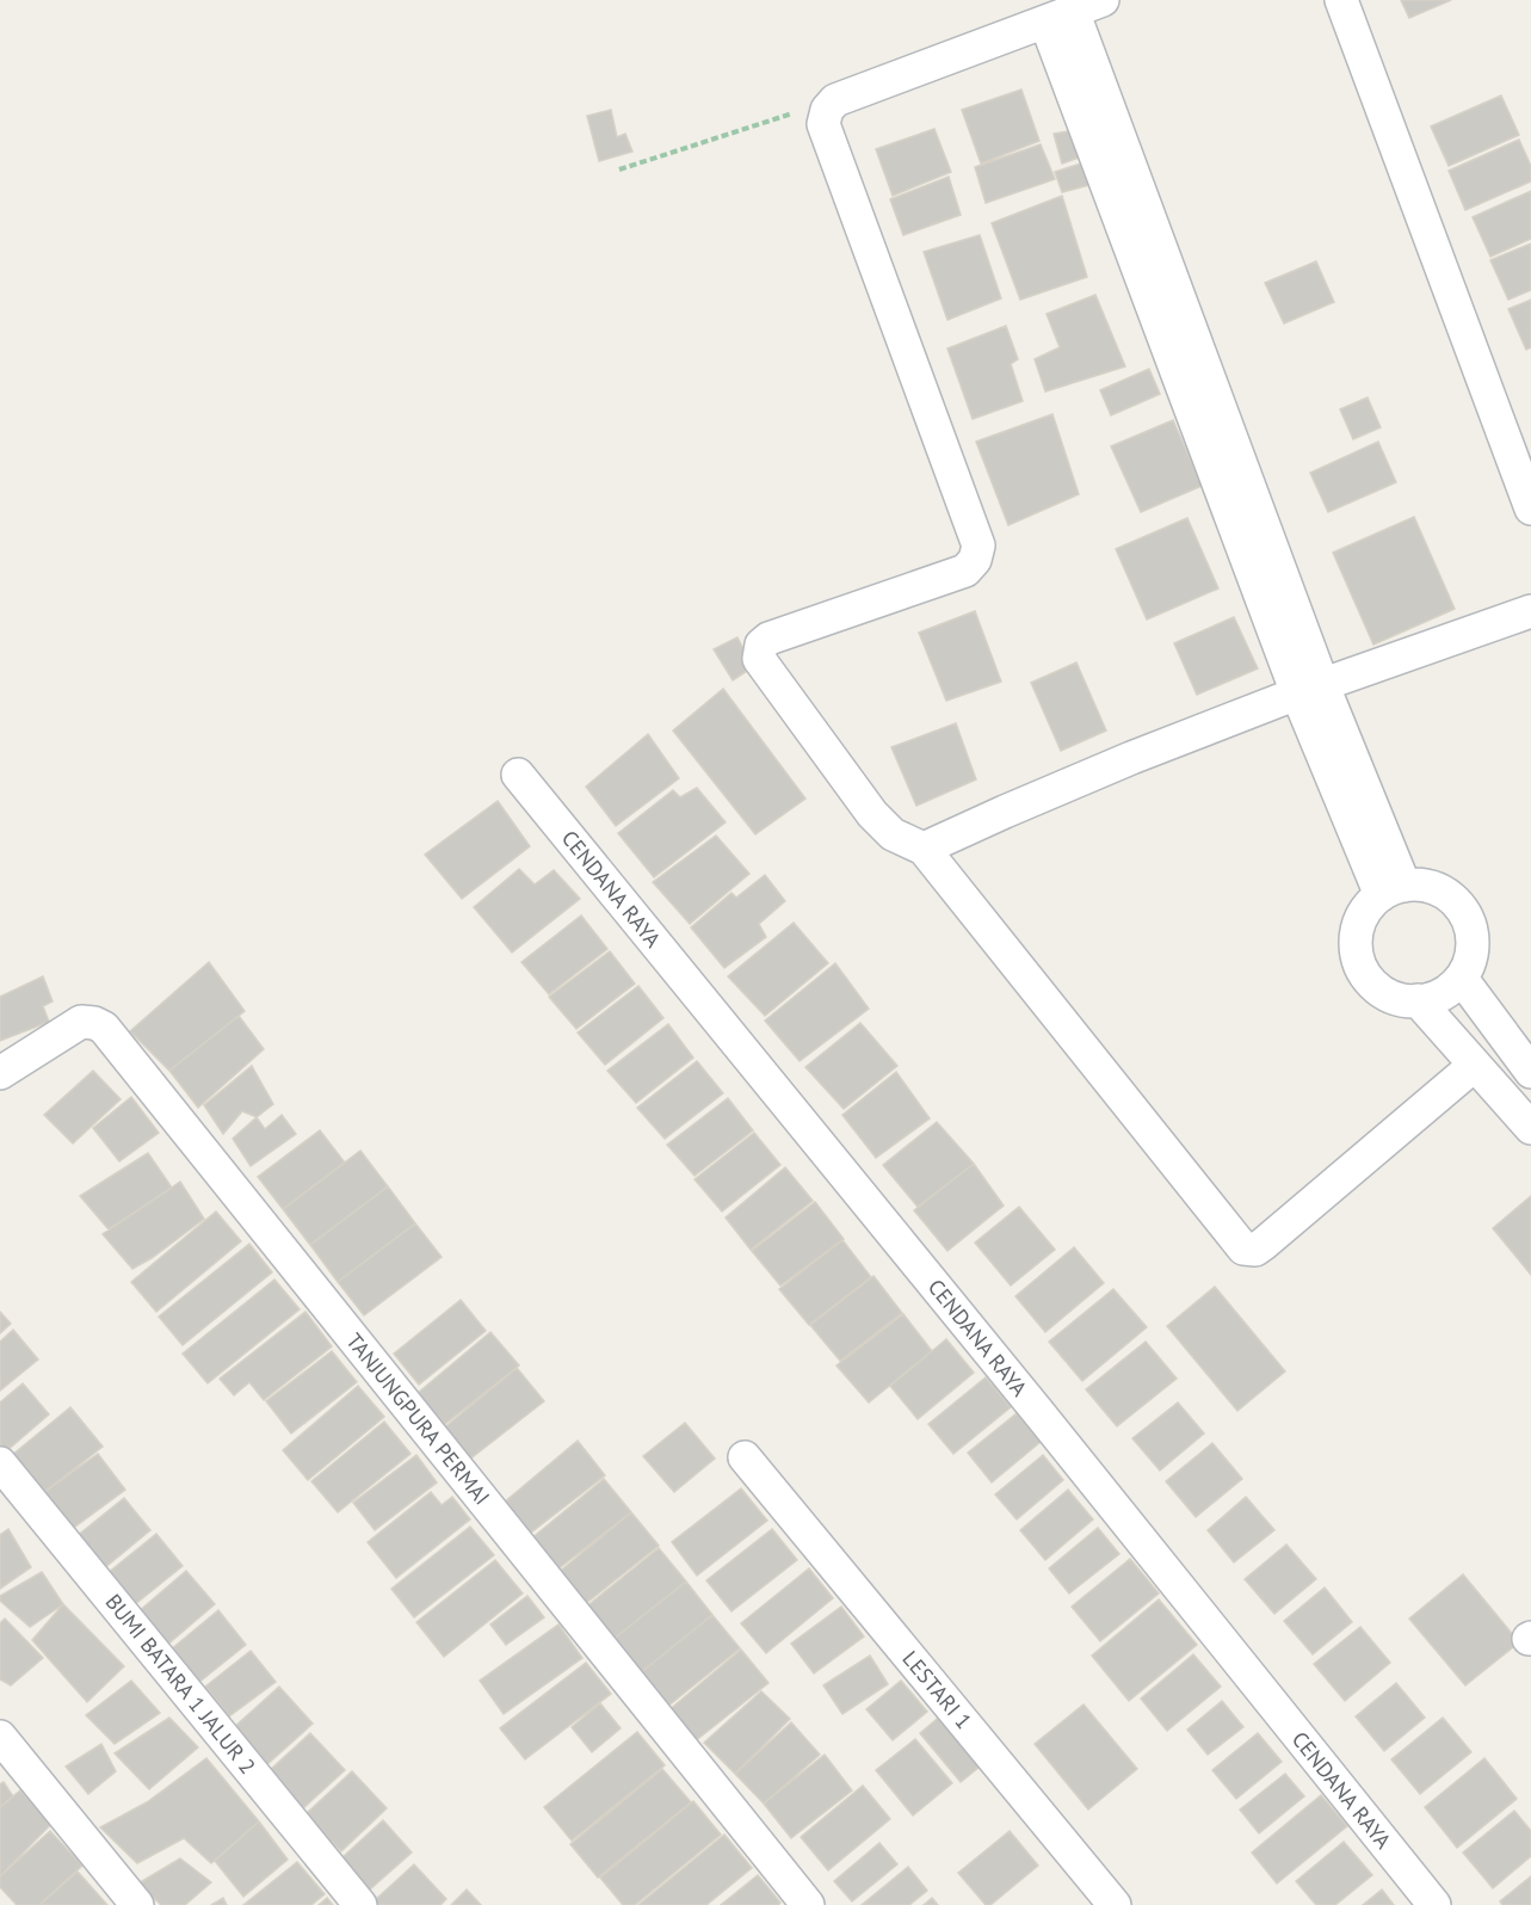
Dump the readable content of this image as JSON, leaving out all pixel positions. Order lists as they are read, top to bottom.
{
  "streets": {
    "street": [
      "CENDANA RAYA",
      "TANJUNGPURA PERMAI",
      "BUMI BATARA 1 JALUR 2",
      "LESTARI 1"
    ]
  }
}
